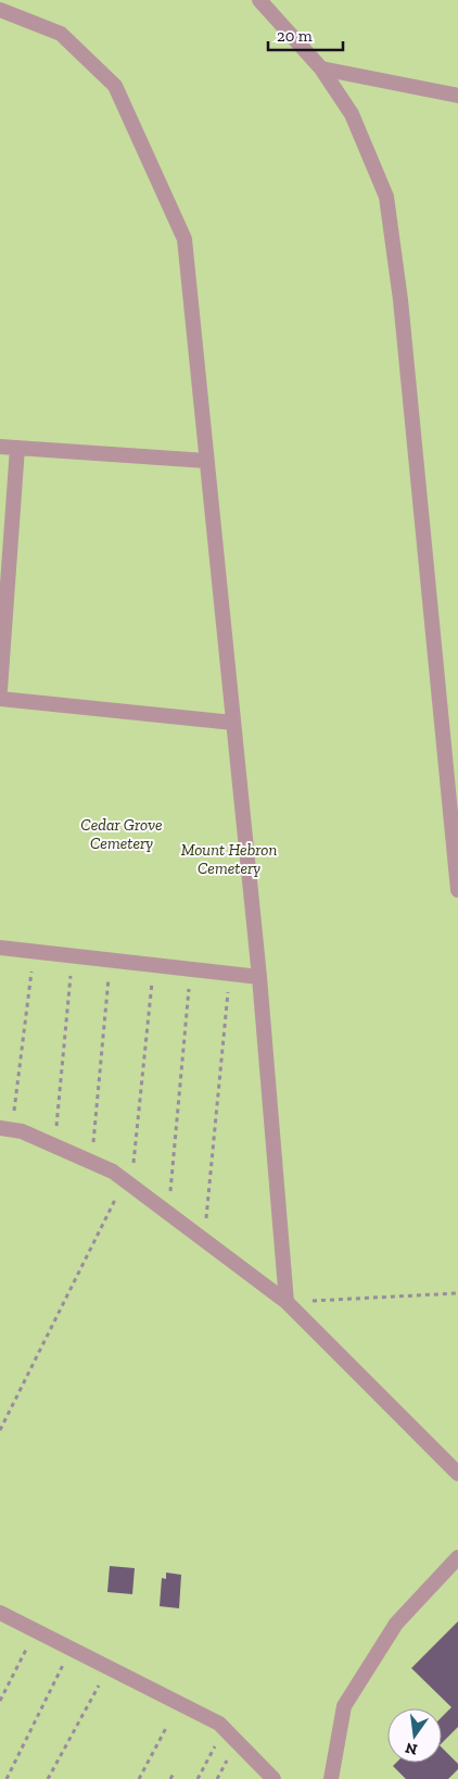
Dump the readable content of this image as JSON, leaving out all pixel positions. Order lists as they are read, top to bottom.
{
  "parks": ["Cedar Grove Cemetery", "Mount Hebron Cemetery"],
  "scale_bar": "20 m",
  "north": "bottom"
}
